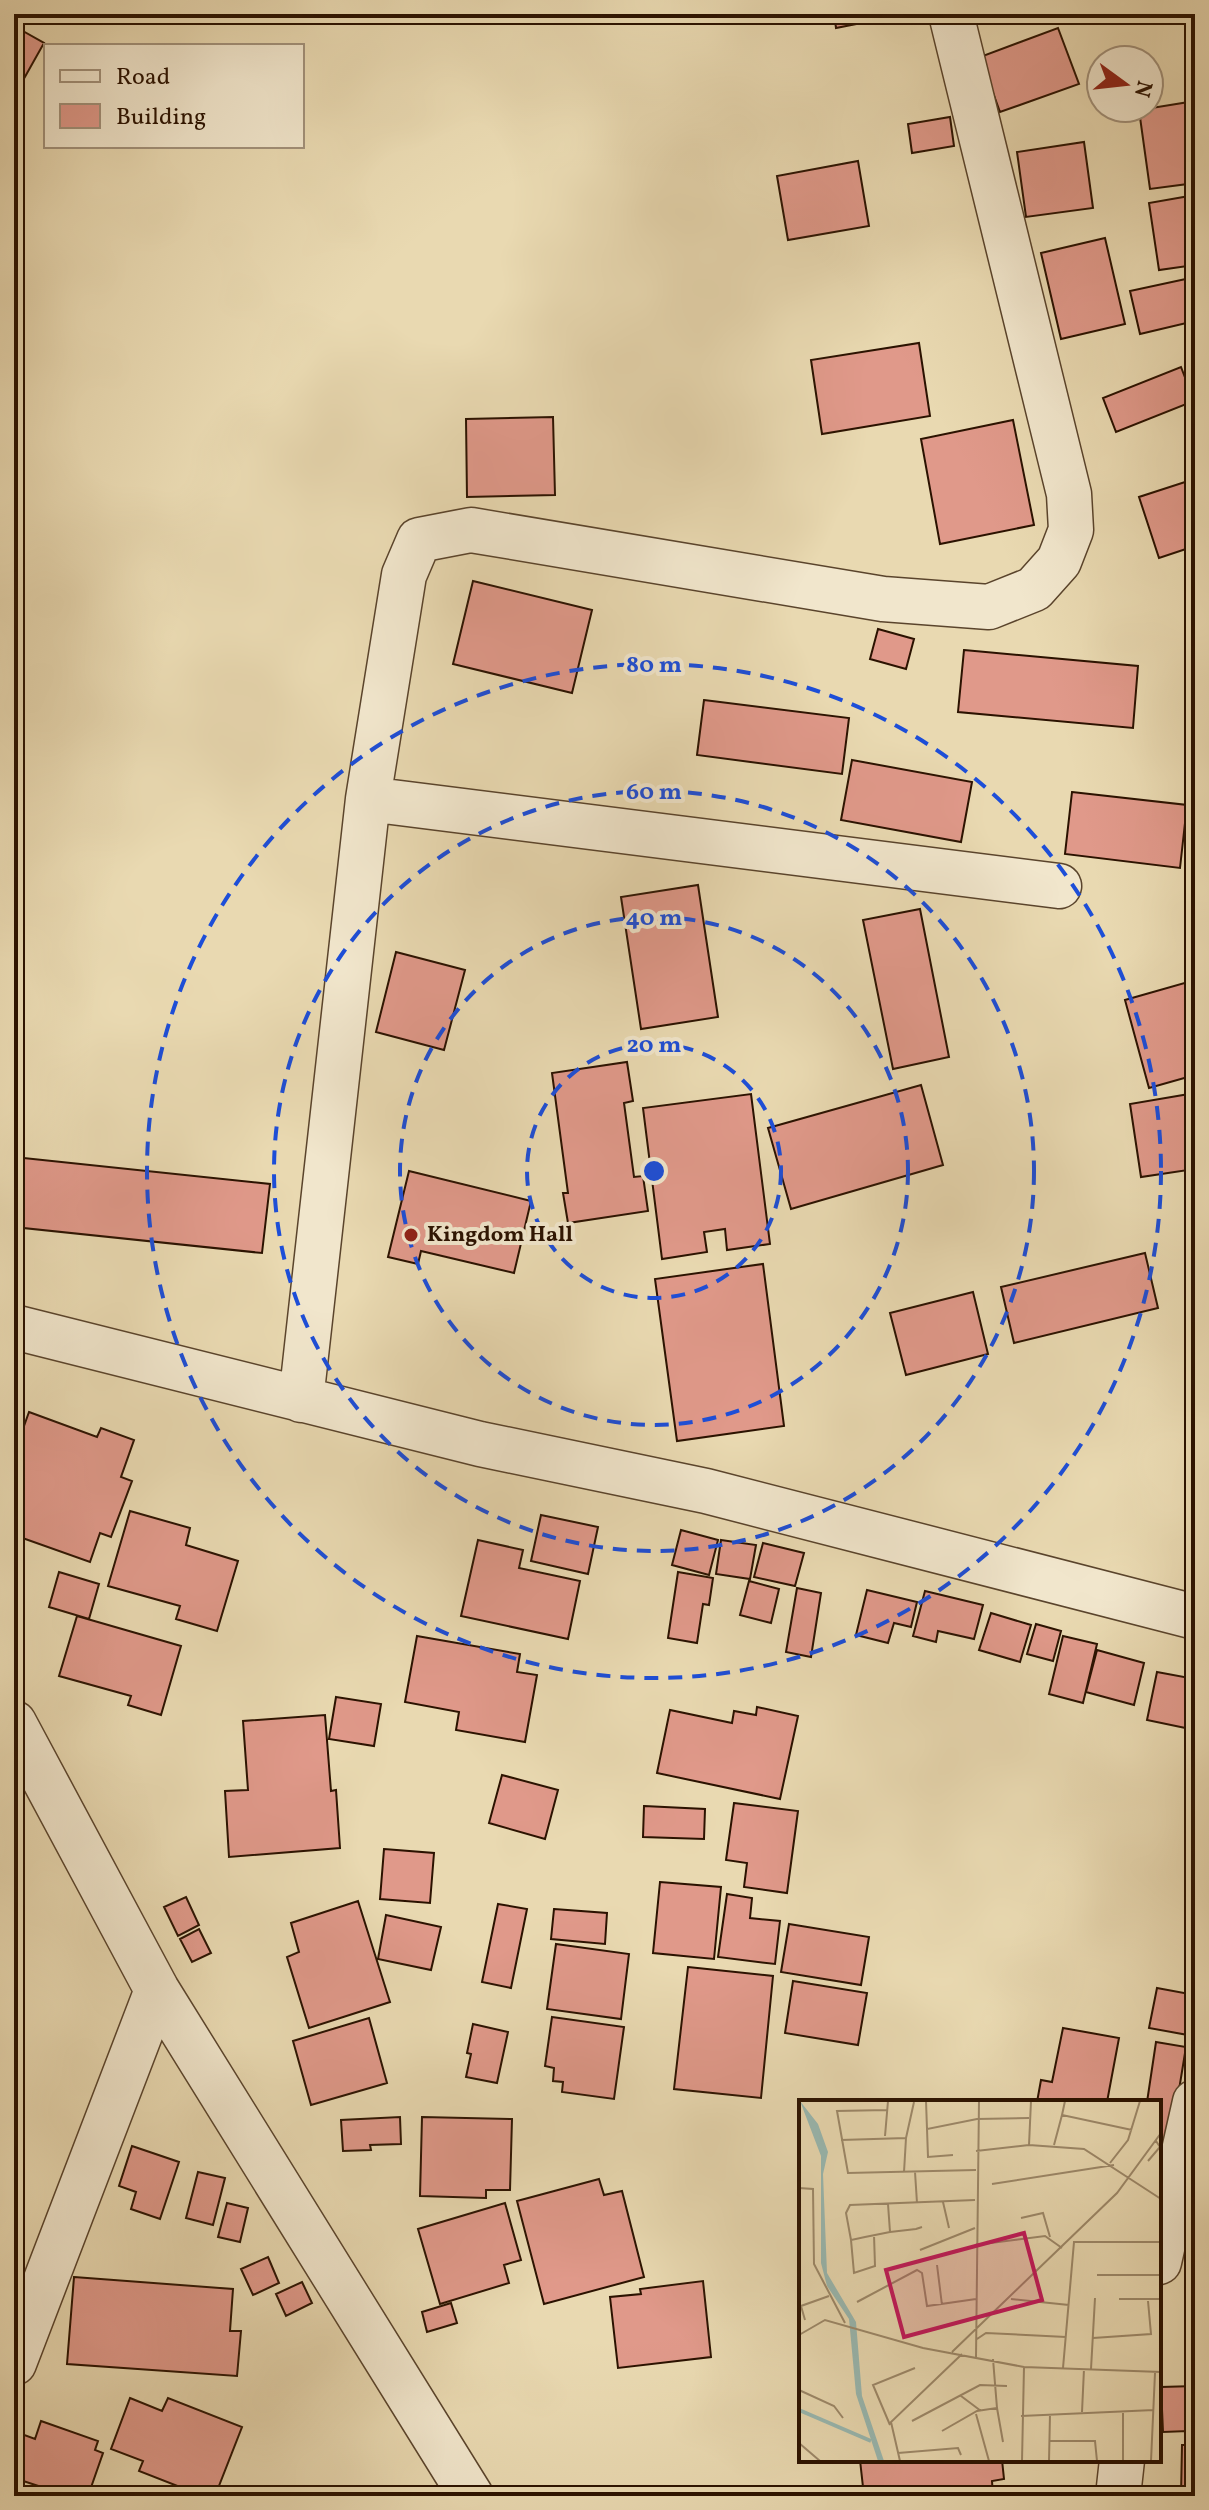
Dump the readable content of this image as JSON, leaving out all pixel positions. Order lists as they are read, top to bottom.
{
  "places": ["Kingdom Hall"],
  "legend": ["Road", "Building"],
  "north": "right",
  "rings": [
    "80 m",
    "60 m",
    "40 m",
    "20 m"
  ]
}
